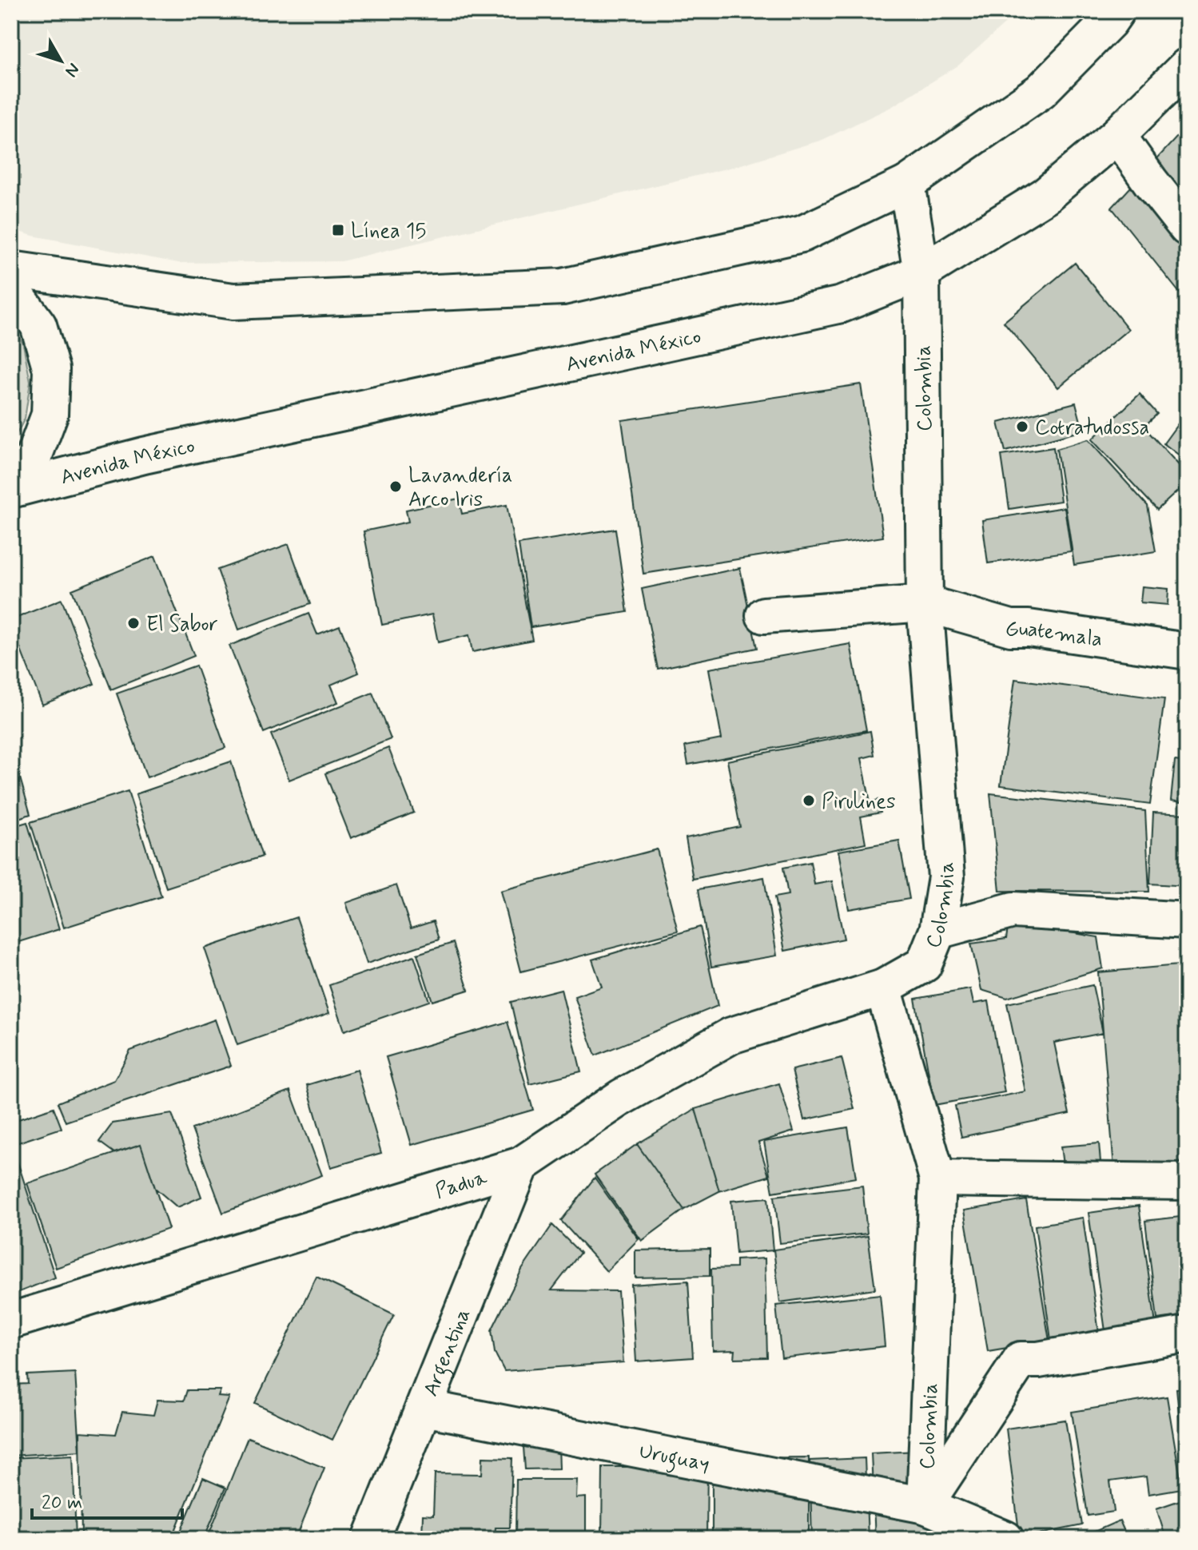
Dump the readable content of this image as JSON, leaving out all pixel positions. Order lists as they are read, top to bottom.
{
  "streets": {
    "street": [
      "Avenida México",
      "Colombia",
      "Guatemala",
      "Padua",
      "Argentina",
      "Uruguay"
    ]
  },
  "crossings": [
    ["Avenida México", "Colombia"],
    ["Colombia", "Guatemala"],
    ["Colombia", "Padua"],
    ["Colombia", "Uruguay"],
    ["Padua", "Argentina"],
    ["Argentina", "Uruguay"]
  ],
  "places": {
    "transit": ["Línea 15"],
    "other": [
      "Cotratudossa",
      "Lavandería Arco Iris",
      "El Sabor",
      "Pirulines"
    ]
  },
  "scale_bar": "20 m",
  "north": "bottom right"
}
